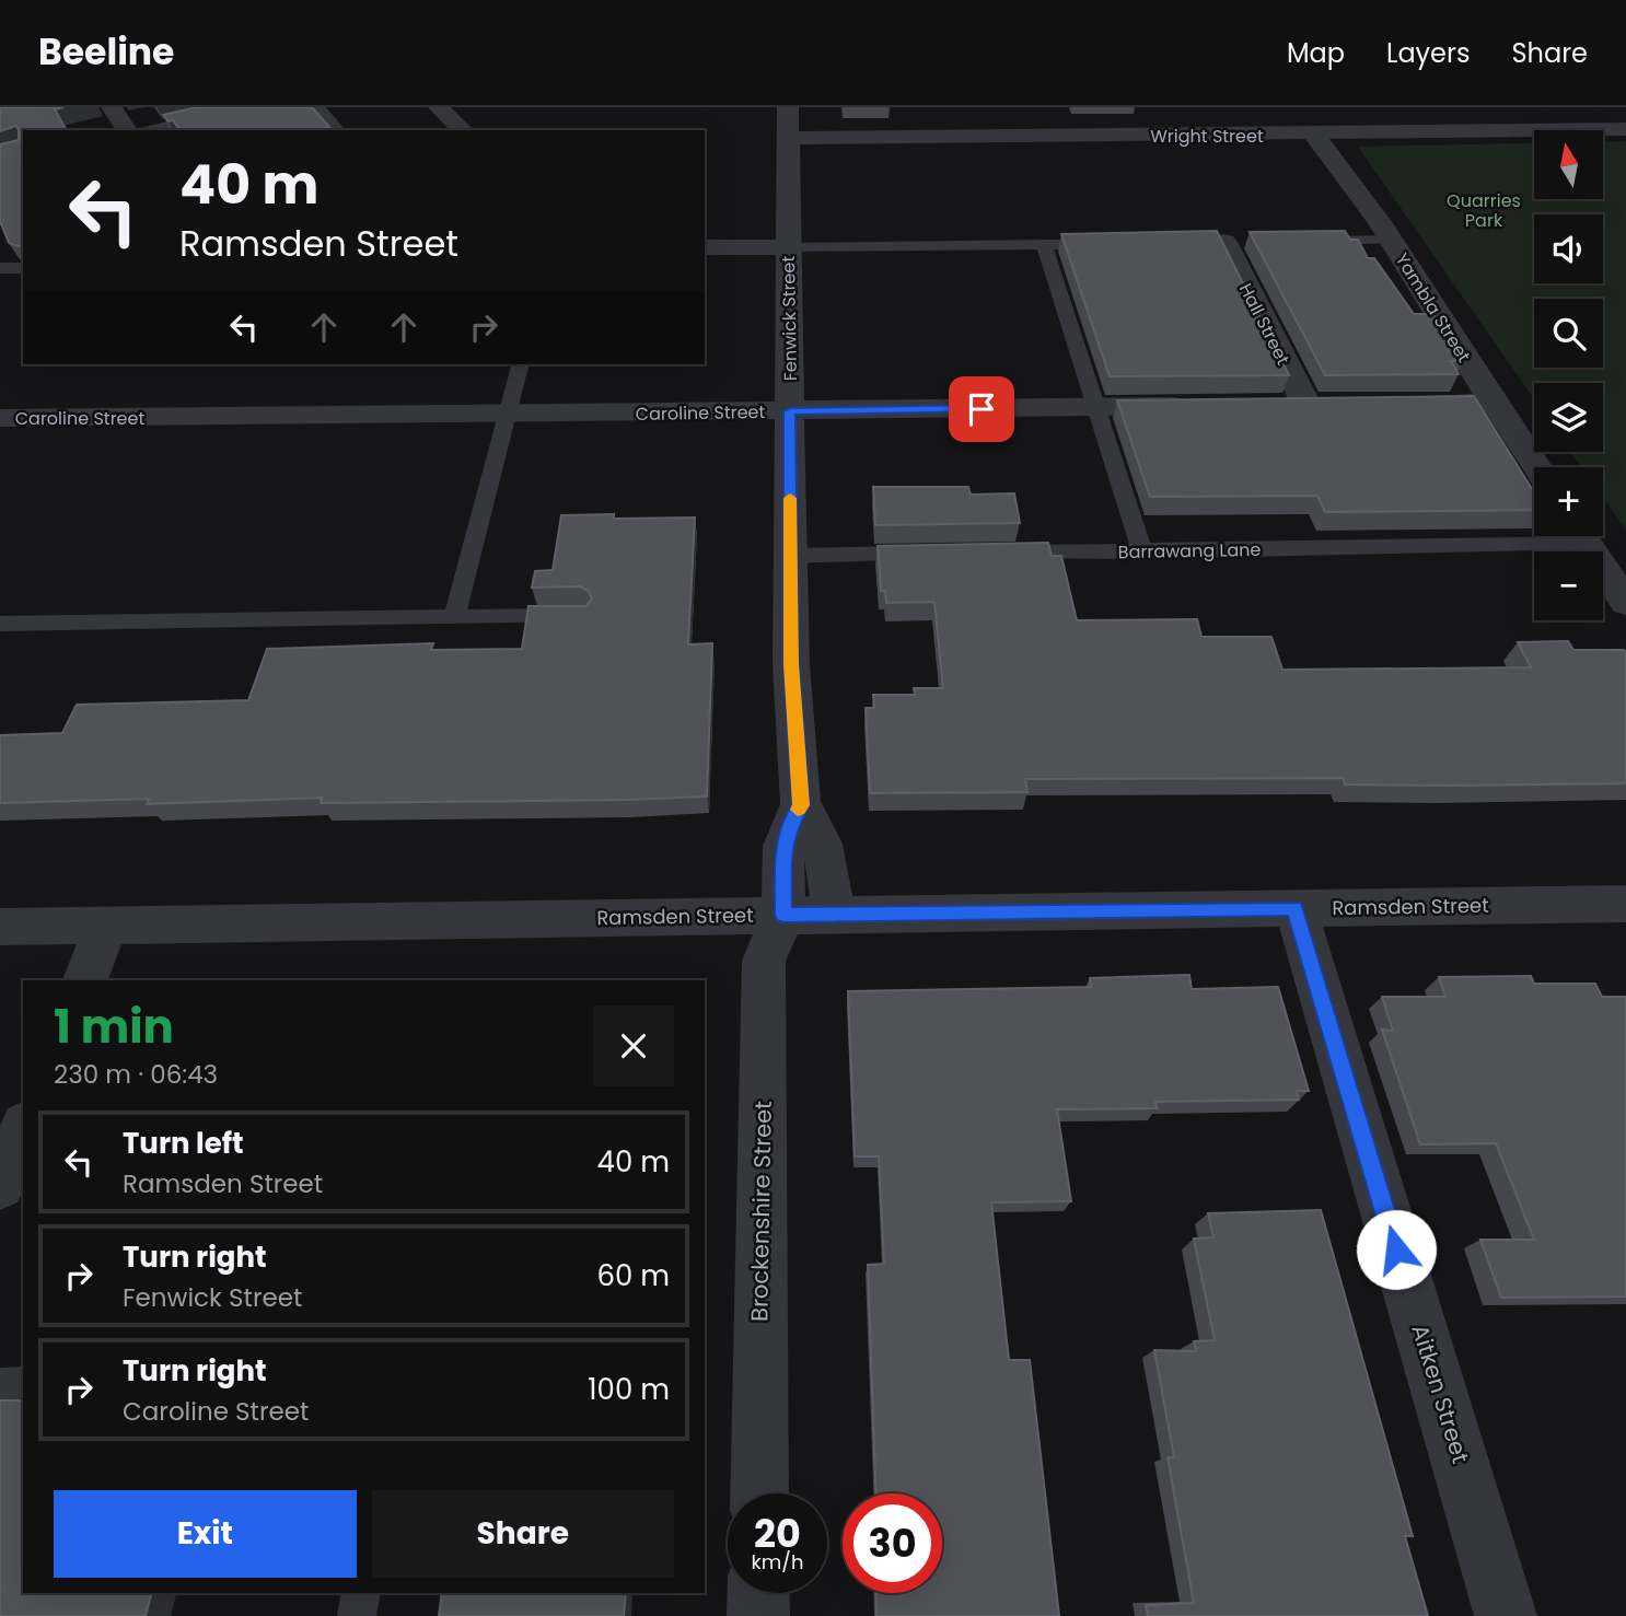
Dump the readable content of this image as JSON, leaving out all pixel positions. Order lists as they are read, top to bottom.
{
  "streets": {
    "street": [
      "Wright Street",
      "Yambla Street",
      "Fenwick Street",
      "Hall Street",
      "Caroline Street",
      "Ramsden Street",
      "Brockenshire Street",
      "Aitken Street"
    ],
    "lane": ["Barrawang Lane"]
  },
  "crossings": [
    ["Wright Street", "Yambla Street"],
    ["Wright Street", "Fenwick Street"],
    ["Fenwick Street", "Caroline Street"],
    ["Fenwick Street", "Ramsden Street"],
    ["Fenwick Street", "Brockenshire Street"],
    ["Ramsden Street", "Brockenshire Street"],
    ["Ramsden Street", "Aitken Street"]
  ],
  "parks": ["Quarries Park"],
  "north": "top",
  "page": {
    "header": "Beeline",
    "nav": ["Map", "Layers", "Share"],
    "map_buttons": ["+", "−"],
    "turn": ["40 m", "Ramsden Street"],
    "heading": ["1 min", "230 m · 06:43"],
    "list": [
      {
        "name": "Turn left",
        "note": "Ramsden Street",
        "value": "40 m"
      },
      {
        "name": "Turn right",
        "note": "Fenwick Street",
        "value": "60 m"
      },
      {
        "name": "Turn right",
        "note": "Caroline Street",
        "value": "100 m"
      }
    ],
    "buttons": ["Exit", "Share"],
    "speed": "20 km/h",
    "limit": "30"
  }
}
